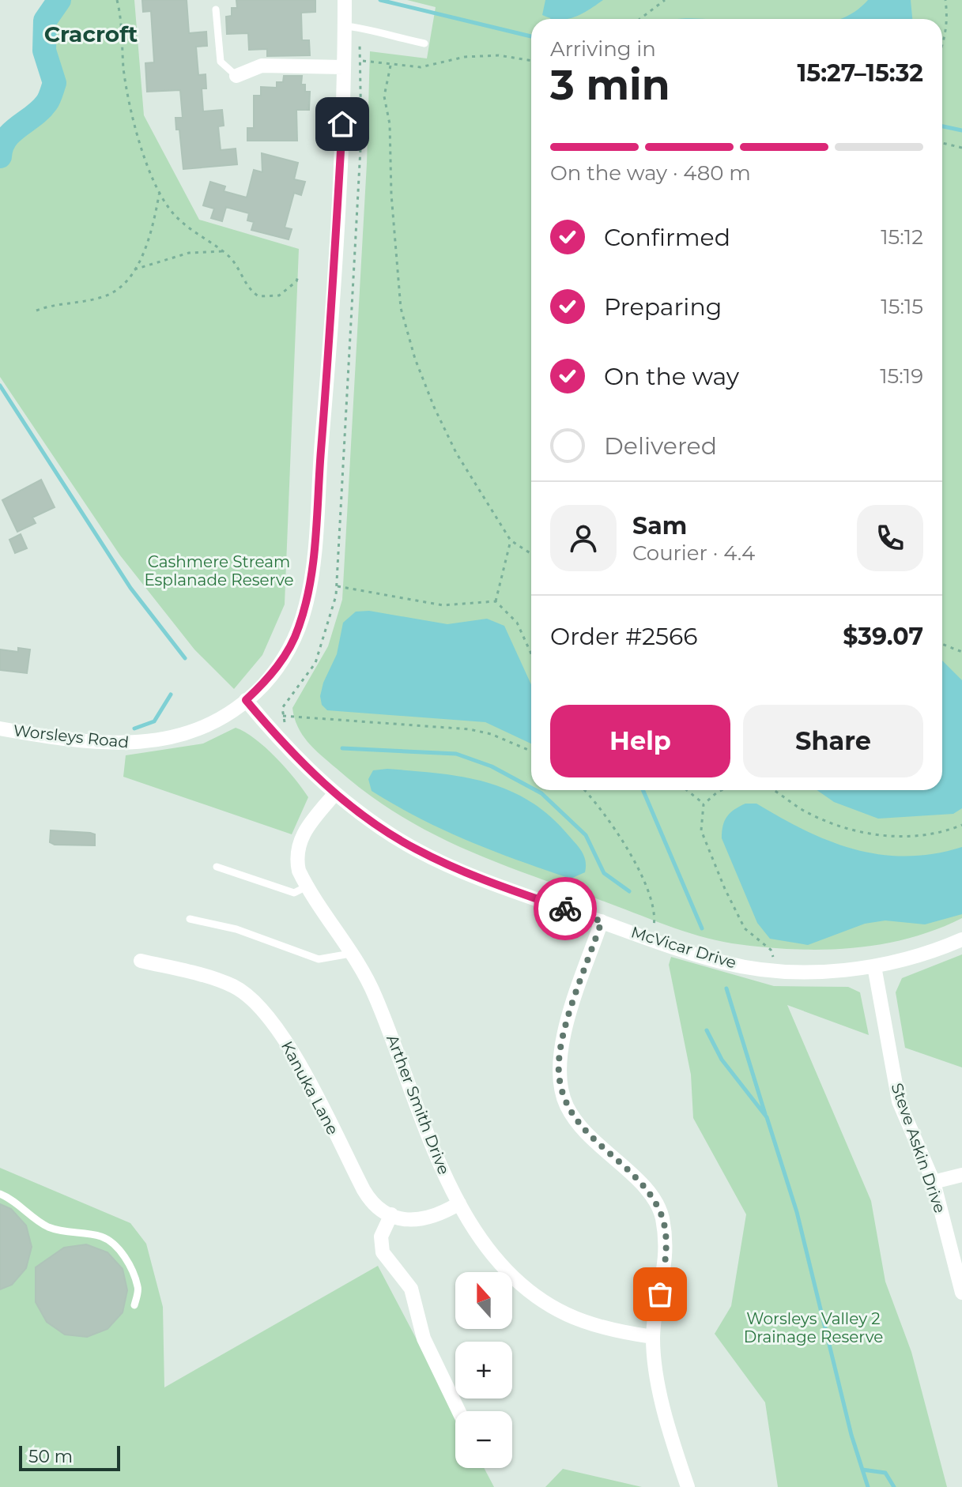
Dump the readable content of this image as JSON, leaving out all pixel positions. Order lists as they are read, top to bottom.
{
  "streets": {
    "street": [
      "Worsleys Road",
      "McVicar Drive",
      "Kanuka Lane",
      "Arther Smith Drive",
      "Steve Askin Drive"
    ]
  },
  "crossings": [
    ["Worsleys Road", "McVicar Drive"],
    ["McVicar Drive", "Arther Smith Drive"],
    ["McVicar Drive", "Steve Askin Drive"],
    ["Kanuka Lane", "Arther Smith Drive"]
  ],
  "districts": ["Cracroft"],
  "parks": ["Cashmere Stream Esplanade Reserve", "Worsleys Valley 2 Drainage Reserve"],
  "scale_bar": "50 m",
  "north": "top",
  "page": {
    "heading": ["3 min", "Arriving in", "15:27–15:32"],
    "panel": [
      "Sam",
      "Courier · 4.4",
      "Order #2566",
      "$39.07"
    ],
    "bar": "On the way · 480 m",
    "list": [
      ["Confirmed", "15:12"],
      ["Preparing", "15:15"],
      ["On the way", "15:19"],
      "Delivered"
    ],
    "buttons": ["Help", "Share"],
    "map_buttons": ["+", "−"],
    "scale": "50 m"
  }
}
